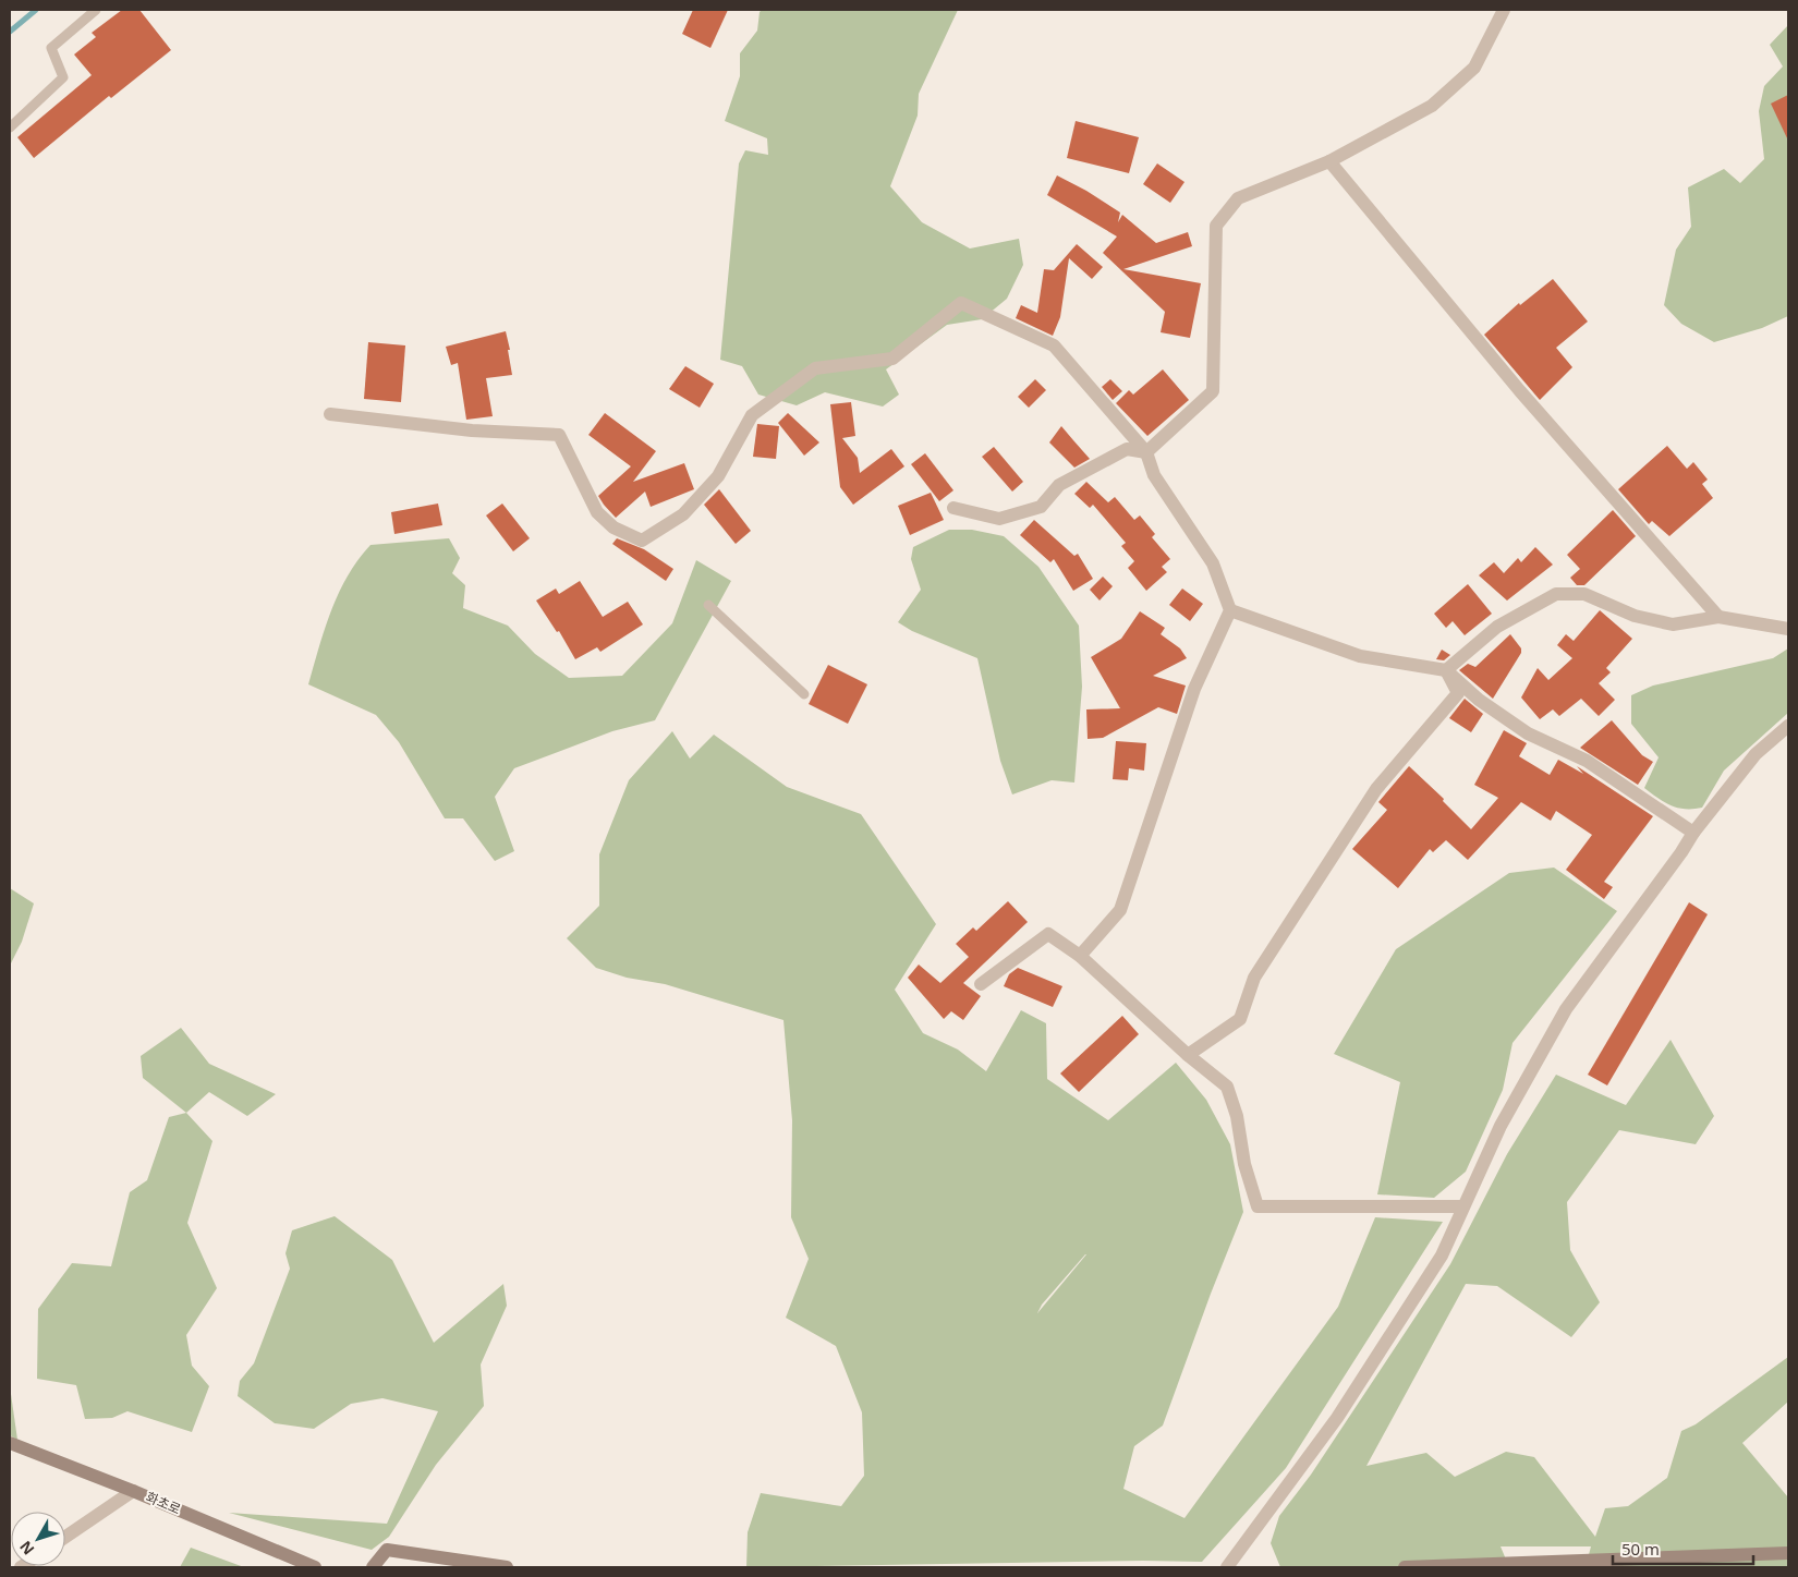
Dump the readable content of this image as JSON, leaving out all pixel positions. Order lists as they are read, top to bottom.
{
  "streets": {
    "street": ["화초로"]
  },
  "scale_bar": "50 m",
  "north": "bottom left"
}
